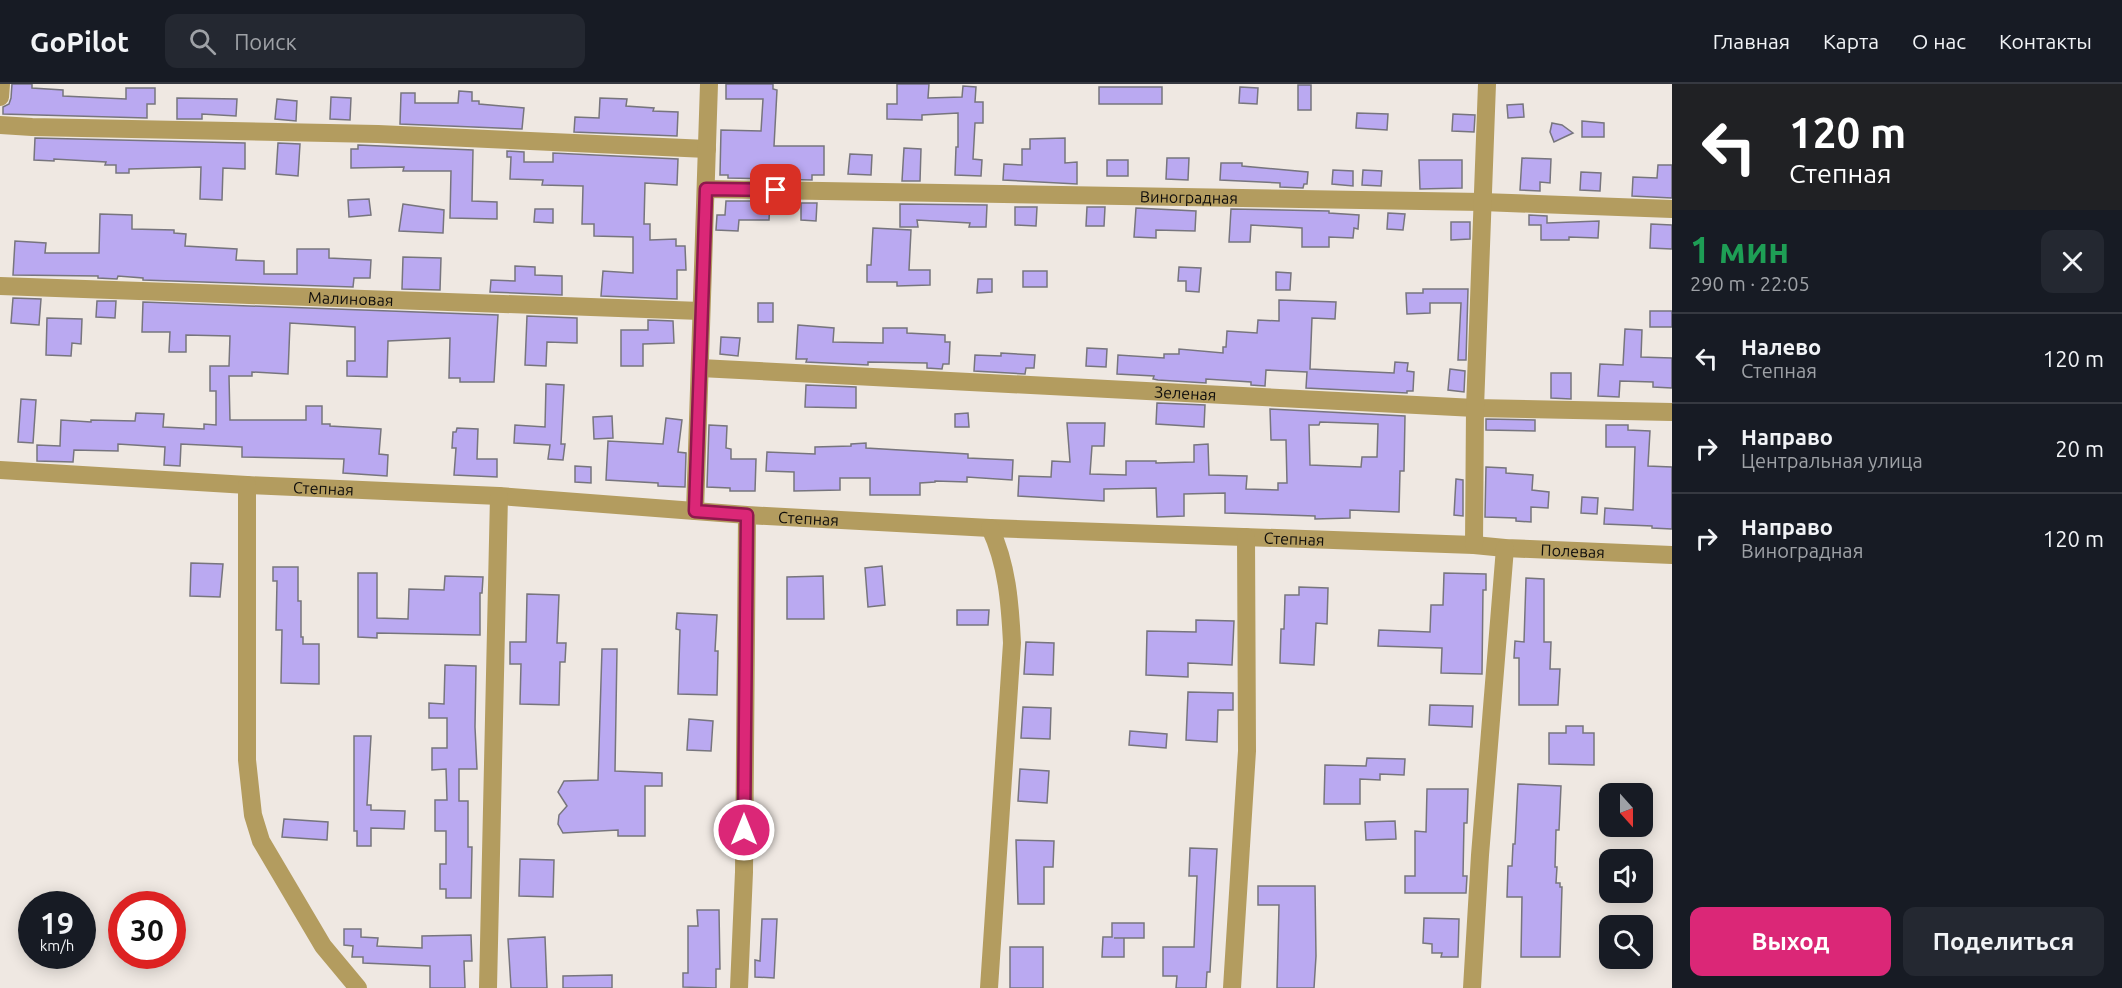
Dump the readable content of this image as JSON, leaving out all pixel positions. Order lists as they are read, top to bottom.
{
  "streets": {
    "street": [
      "Виноградная",
      "Малиновая",
      "Зеленая",
      "Степная",
      "Полевая"
    ]
  },
  "crossings": [
    ["Степная", "Полевая"]
  ],
  "north": "bottom",
  "page": {
    "header": "GoPilot",
    "search": "Поиск",
    "nav": [
      "Главная",
      "Карта",
      "О нас",
      "Контакты"
    ],
    "turn": ["120 m", "Степная"],
    "heading": ["1 мин", "290 m · 22:05"],
    "list": [
      {
        "name": "Налево",
        "note": "Степная",
        "value": "120 m"
      },
      {
        "name": "Направо",
        "note": "Центральная улица",
        "value": "20 m"
      },
      {
        "name": "Направо",
        "note": "Виноградная",
        "value": "120 m"
      }
    ],
    "speed": "19 km/h",
    "limit": "30",
    "buttons": ["Выход", "Поделиться"]
  }
}
